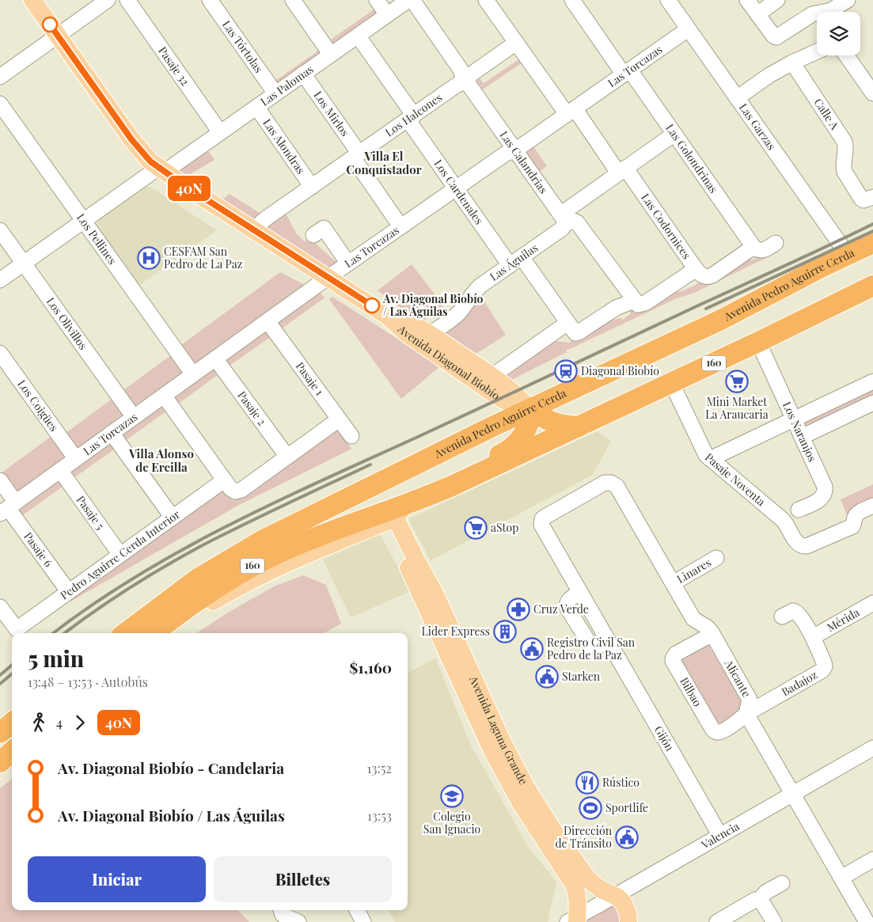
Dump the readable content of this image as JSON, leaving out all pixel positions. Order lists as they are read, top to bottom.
{
  "streets": {
    "highway": ["Avenida Pedro Aguirre Cerda", "160"],
    "main road": ["Avenida Diagonal Biobío", "Avenida Laguna Grande"],
    "street": [
      "Las Tórtolas",
      "Pasaje 32",
      "Las Torcazas",
      "Las Palomas",
      "Los Mirlos",
      "Calle A",
      "Los Halcones",
      "Las Garzas",
      "Las Alondras",
      "Las Golondrinas",
      "Las Calandrias",
      "Los Cardenales",
      "Las Codornices",
      "Los Pellines",
      "Las Águilas",
      "Los Olivillos",
      "Pasaje 1",
      "Los Coigües",
      "Pasaje 2",
      "Los Naranjos",
      "Pasaje Noventa",
      "Pasaje 5",
      "Pasaje 6",
      "Pedro Aguirre Cerda Interior",
      "Linares",
      "Mérida",
      "Alicante",
      "Badajoz",
      "Bilbao",
      "Gijón",
      "Valencia"
    ]
  },
  "crossings": [
    ["Las Tórtolas", "Las Palomas"],
    ["Pasaje 32", "Las Palomas"],
    ["Las Torcazas", "Los Mirlos"],
    ["Las Torcazas", "Las Garzas"],
    ["Las Torcazas", "Las Golondrinas"],
    ["Las Torcazas", "Las Calandrias"],
    ["Las Torcazas", "Los Cardenales"],
    ["Las Torcazas", "Las Codornices"],
    ["Las Torcazas", "Los Pellines"],
    ["Las Torcazas", "Los Olivillos"],
    ["Las Torcazas", "Avenida Diagonal Biobío"],
    ["Las Torcazas", "Pasaje 1"],
    ["Las Torcazas", "Los Coigües"],
    ["Las Torcazas", "Pasaje 2"],
    ["Las Torcazas", "Pasaje 5"],
    ["Las Torcazas", "Pasaje 6"],
    ["Las Palomas", "Los Mirlos"],
    ["Las Palomas", "Las Alondras"],
    ["Las Palomas", "Los Cardenales"],
    ["Las Palomas", "Los Pellines"],
    ["Las Palomas", "Los Olivillos"],
    ["Las Palomas", "Avenida Diagonal Biobío"],
    ["Los Mirlos", "Los Halcones"],
    ["Los Halcones", "Las Alondras"],
    ["Los Halcones", "Las Calandrias"],
    ["Los Halcones", "Los Cardenales"],
    ["Los Halcones", "Las Codornices"],
    ["Los Halcones", "Avenida Diagonal Biobío"],
    ["Las Garzas", "Avenida Pedro Aguirre Cerda"],
    ["Las Golondrinas", "Las Codornices"],
    ["Las Golondrinas", "Las Águilas"],
    ["Las Calandrias", "Las Águilas"],
    ["Los Cardenales", "Las Águilas"],
    ["Las Codornices", "Las Águilas"],
    ["Las Águilas", "Avenida Diagonal Biobío"],
    ["Avenida Pedro Aguirre Cerda", "Avenida Diagonal Biobío"],
    ["Avenida Pedro Aguirre Cerda", "160"],
    ["160", "Los Naranjos"],
    ["160", "Pasaje Noventa"],
    ["160", "Avenida Laguna Grande"],
    ["Pasaje 5", "Pedro Aguirre Cerda Interior"],
    ["Pasaje 6", "Pedro Aguirre Cerda Interior"],
    ["Linares", "Alicante"],
    ["Mérida", "Badajoz"],
    ["Alicante", "Badajoz"],
    ["Alicante", "Bilbao"],
    ["Alicante", "Gijón"],
    ["Alicante", "Valencia"],
    ["Badajoz", "Bilbao"],
    ["Avenida Laguna Grande", "Valencia"],
    ["Gijón", "Valencia"]
  ],
  "districts": ["Villa El Conquistador", "Villa Alonso de Ercilla"],
  "places": {
    "hospital": ["CESFAM San Pedro de La Paz"],
    "other": ["Av. Diagonal Biobío / Las Águilas"],
    "station": ["Diagonal Biobío"],
    "supermarket": ["Mini Market La Araucaria", "aStop"],
    "pharmacy": ["Cruz Verde"],
    "building": ["Lider Express"],
    "public building": ["Registro Civil San Pedro de la Paz", "Starken", "Dirección de Tránsito"],
    "restaurant": ["Rústico"],
    "school or university": ["Colegio San Ignacio"],
    "sports": ["Sportlife"]
  },
  "lines": ["bus line 40N"],
  "page": {
    "on_map": "40N",
    "heading": ["5 min", "13:48 – 13:53 · Autobús", "$1,160"],
    "legs": ["4", "40N"],
    "list": [
      {
        "name": "Av. Diagonal Biobío - Candelaria",
        "value": "13:52"
      },
      {
        "name": "Av. Diagonal Biobío / Las Águilas",
        "value": "13:53"
      }
    ],
    "buttons": ["Iniciar", "Billetes"]
  }
}
